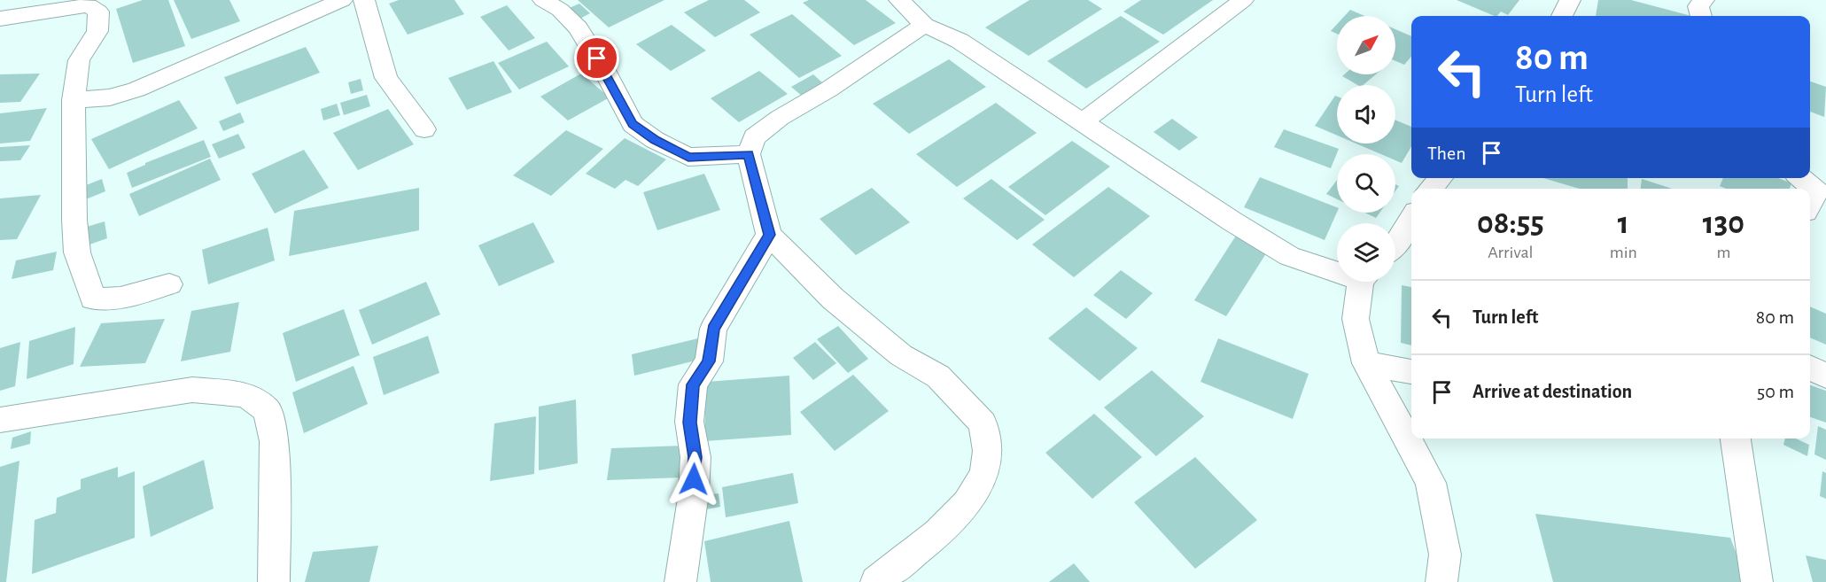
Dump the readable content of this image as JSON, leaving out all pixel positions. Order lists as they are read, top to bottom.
{
  "north": "top right",
  "page": {
    "turn": ["80 m", "Turn left"],
    "then": "Then",
    "eta": [
      "08:55",
      "Arrival",
      "1",
      "min",
      "130",
      "m"
    ],
    "list": [
      {
        "name": "Turn left",
        "value": "80 m"
      },
      {
        "name": "Arrive at destination",
        "value": "50 m"
      }
    ]
  }
}
